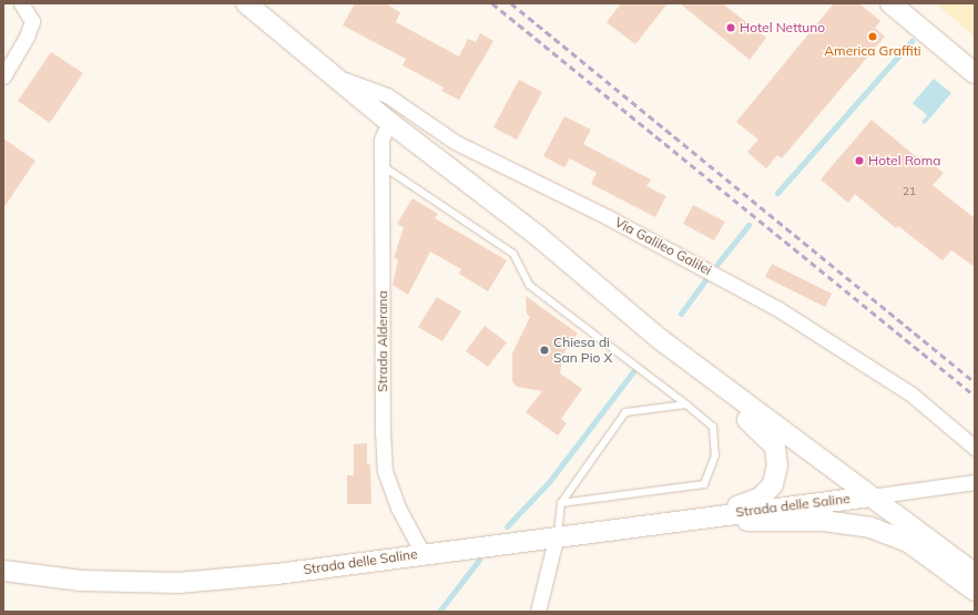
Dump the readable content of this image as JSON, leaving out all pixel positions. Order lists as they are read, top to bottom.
{
  "streets": {
    "street": ["Via Galileo Galilei", "Strada Alderana", "Strada delle Saline"]
  },
  "crossings": [
    ["Via Galileo Galilei", "Strada Alderana"],
    ["Via Galileo Galilei", "Strada delle Saline"],
    ["Strada Alderana", "Strada delle Saline"]
  ],
  "places": [
    "Hotel Nettuno",
    "America Graffiti",
    "Hotel Roma",
    "Chiesa di San Pio X"
  ],
  "house_numbers": ["21"]
}
